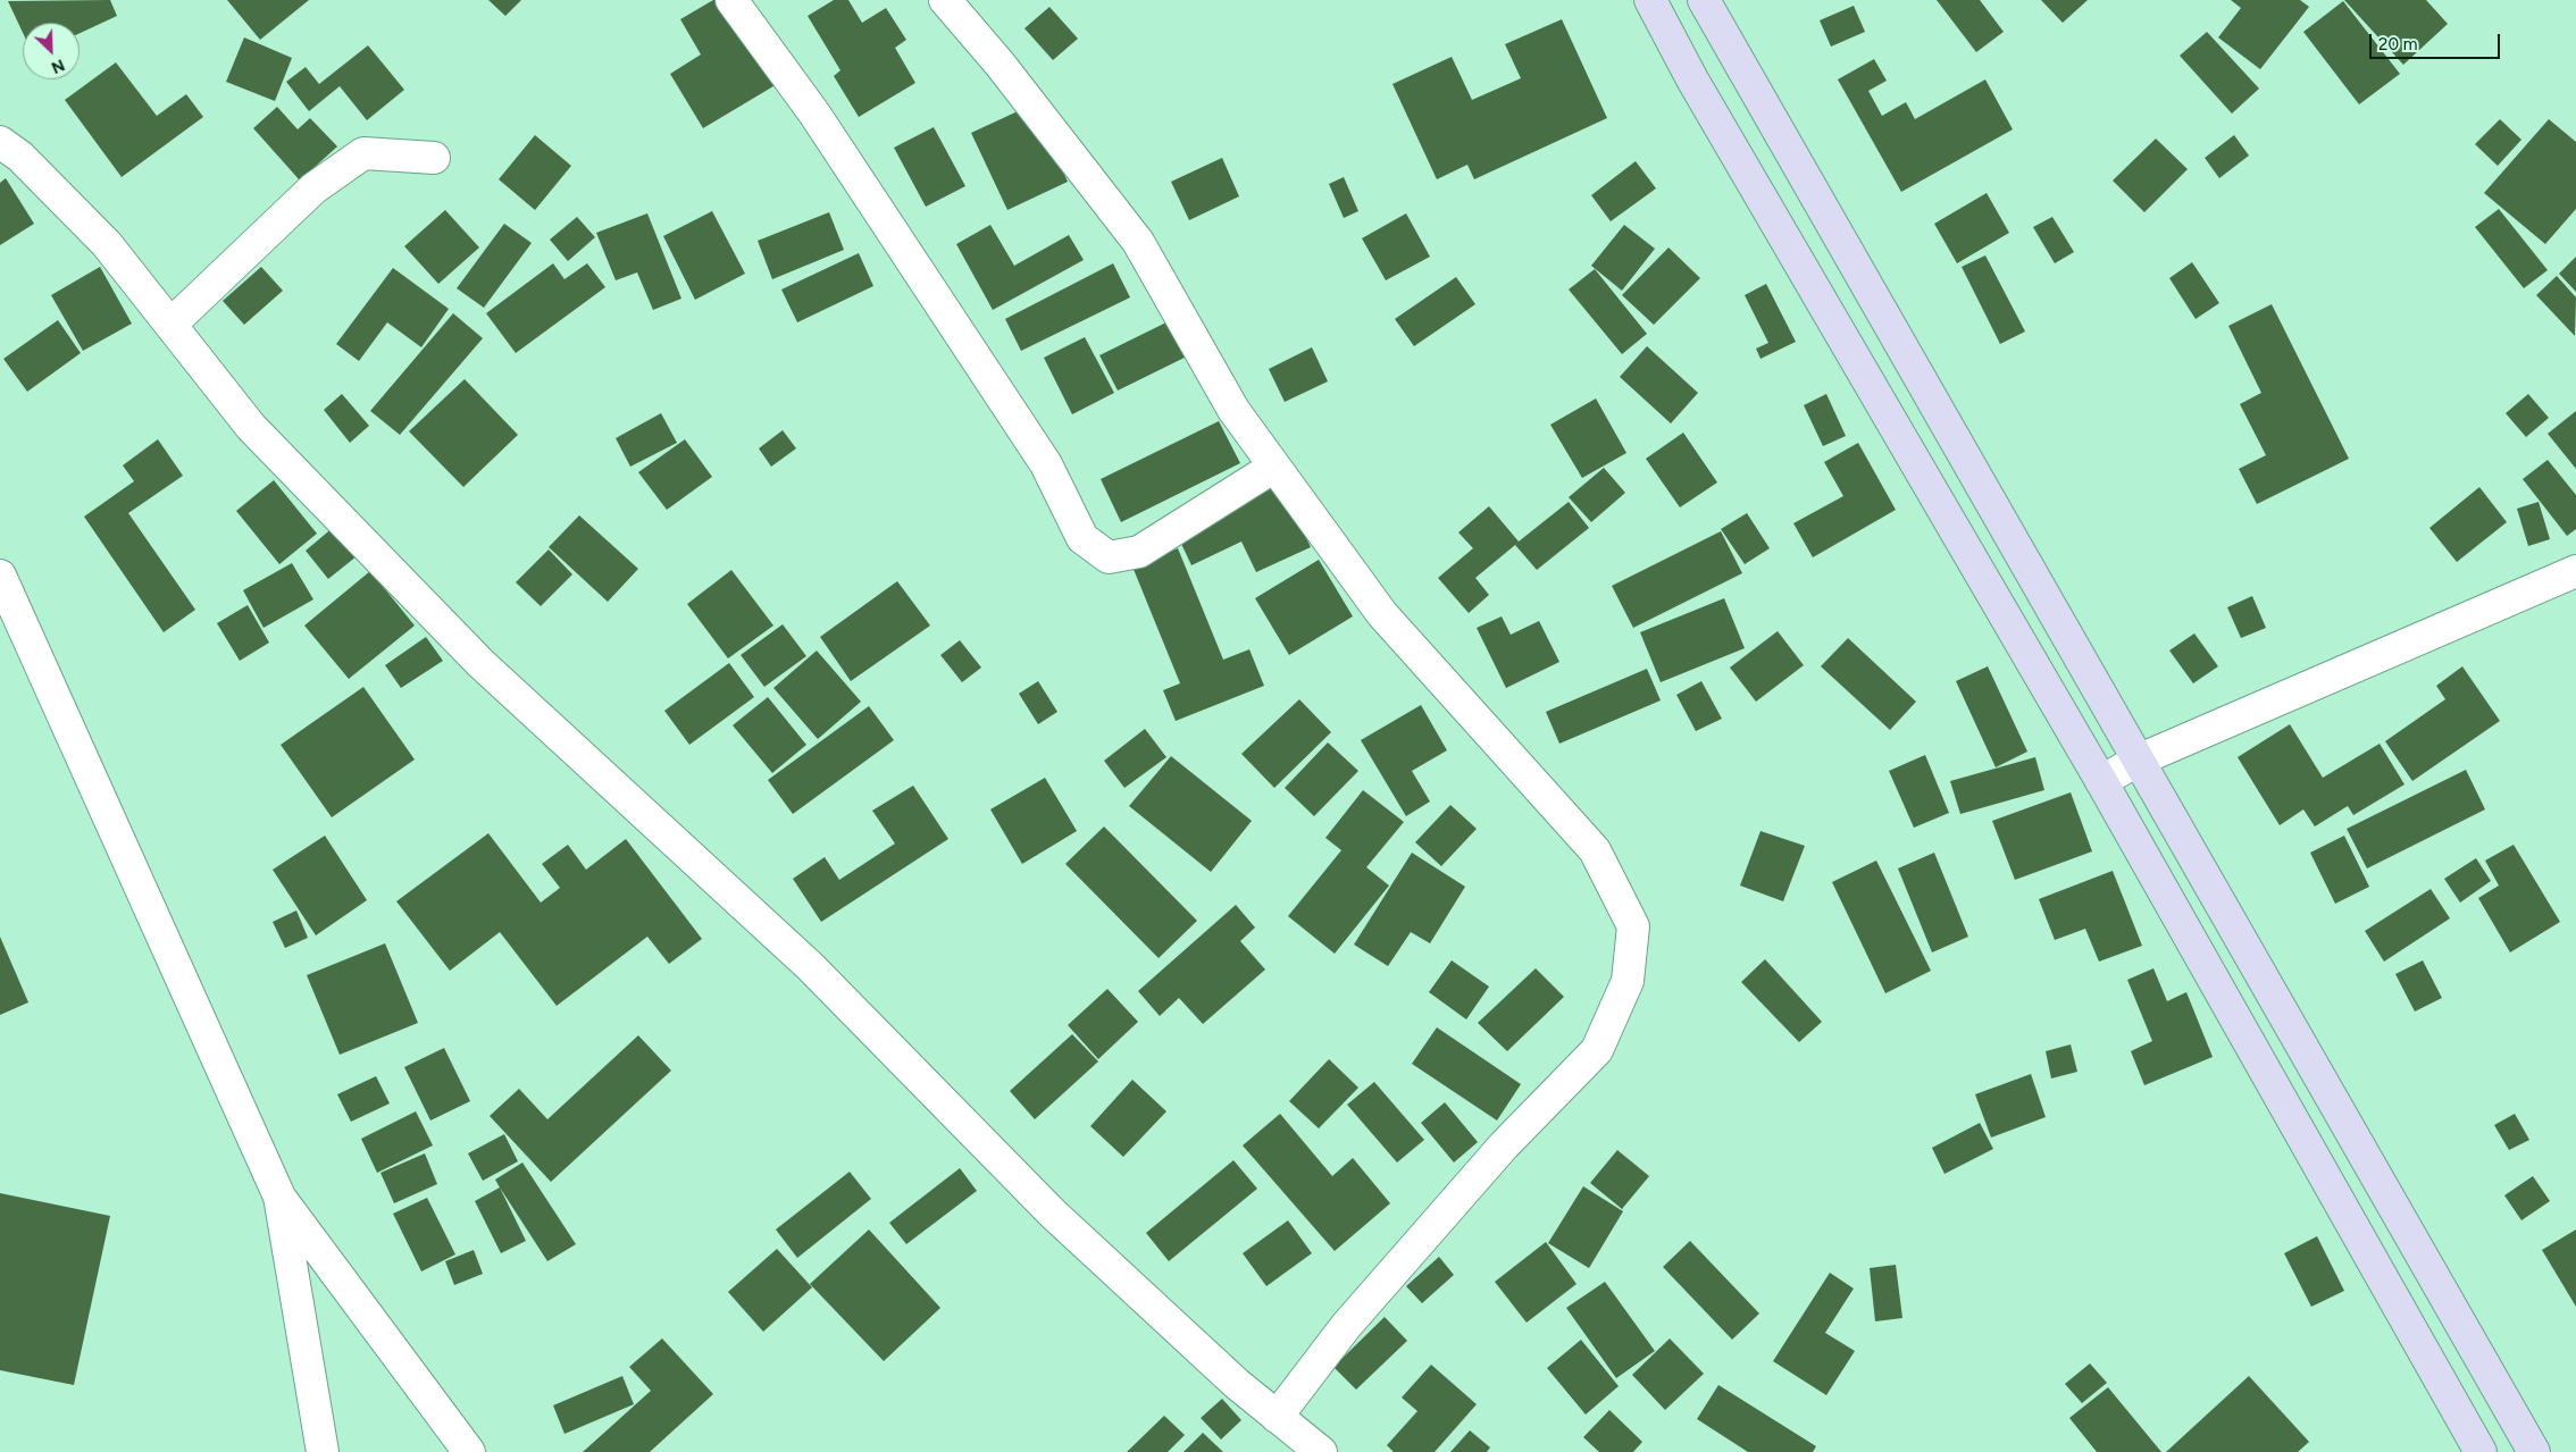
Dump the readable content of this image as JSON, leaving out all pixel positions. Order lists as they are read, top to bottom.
{
  "scale_bar": "20 m",
  "north": "bottom right"
}
